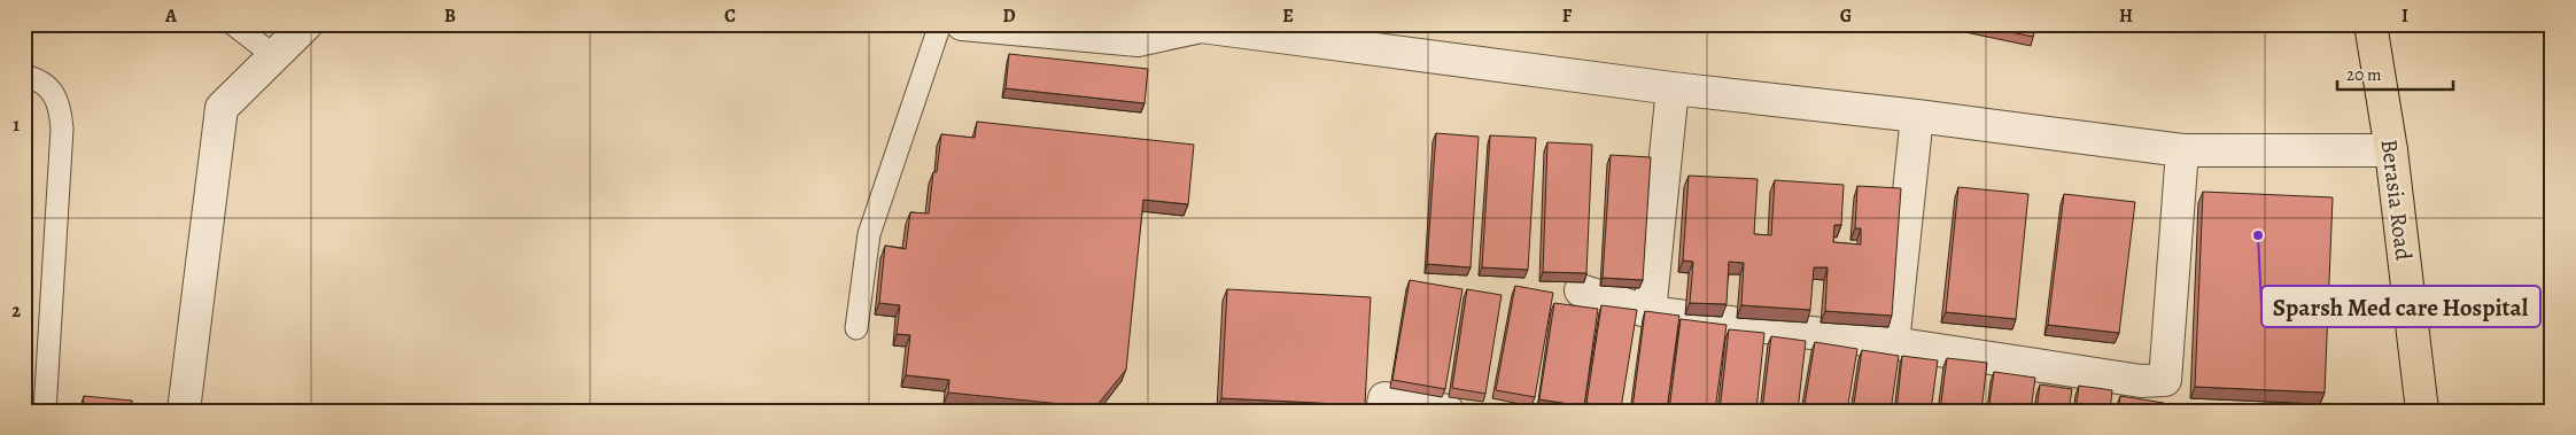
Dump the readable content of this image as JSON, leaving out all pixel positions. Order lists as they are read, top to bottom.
{
  "streets": {
    "main road": ["Berasia Road"]
  },
  "places": ["Sparsh Med care Hospital"],
  "scale_bar": "20 m",
  "grid": {
    "columns": [
      "A",
      "B",
      "C",
      "D",
      "E",
      "F",
      "G",
      "H",
      "I"
    ],
    "rows": ["1", "2"]
  }
}
